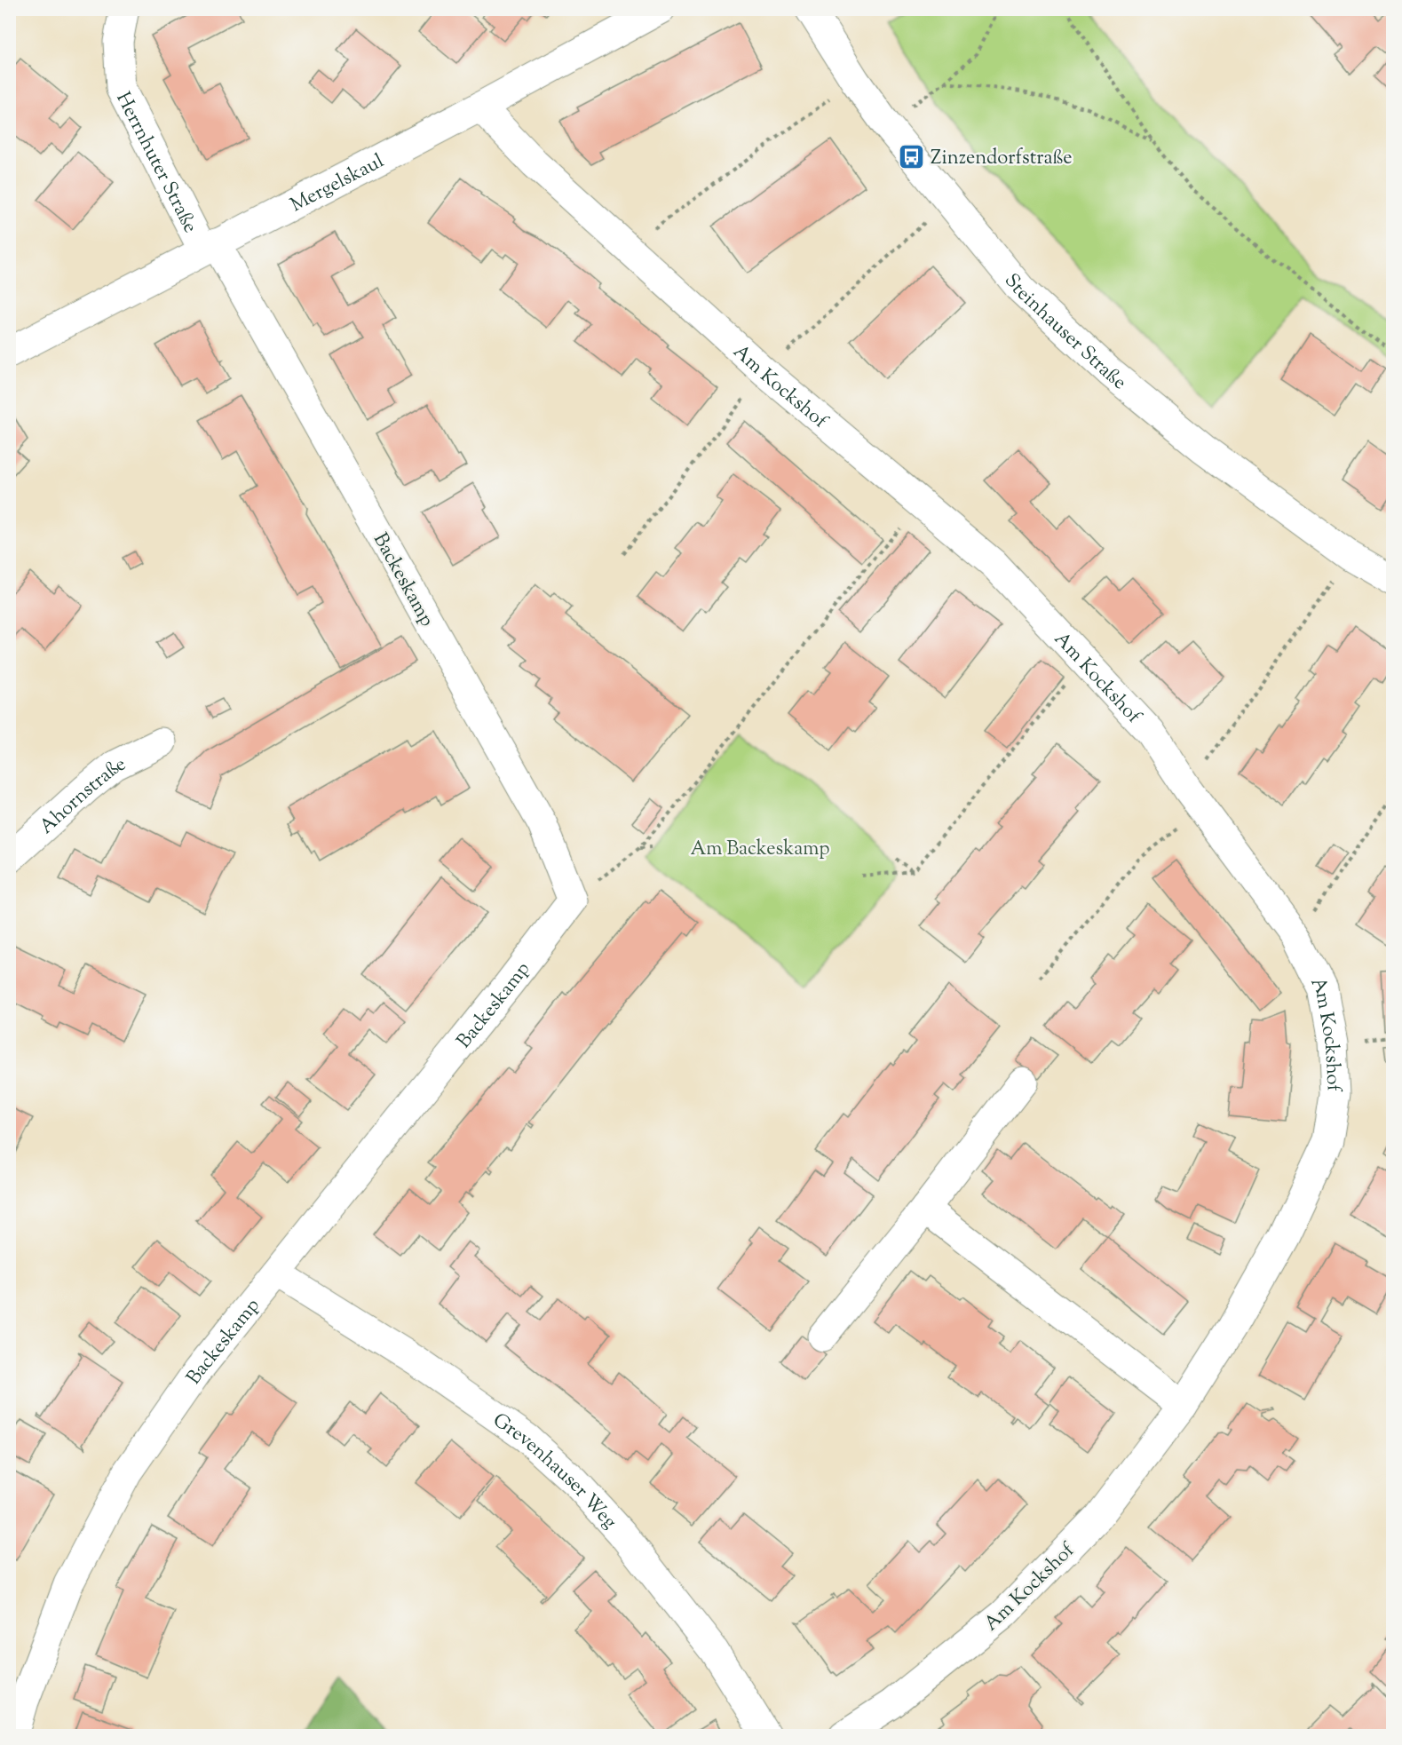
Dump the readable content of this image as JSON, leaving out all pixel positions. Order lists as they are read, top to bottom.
{
  "streets": {
    "street": [
      "Herrnhuter Straße",
      "Mergelskaul",
      "Steinhauser Straße",
      "Am Kockshof",
      "Backeskamp",
      "Ahornstraße",
      "Grevenhauser Weg"
    ]
  },
  "crossings": [
    ["Herrnhuter Straße", "Mergelskaul"],
    ["Herrnhuter Straße", "Backeskamp"],
    ["Mergelskaul", "Am Kockshof"],
    ["Mergelskaul", "Backeskamp"],
    ["Backeskamp", "Grevenhauser Weg"]
  ],
  "parks": ["Am Backeskamp"],
  "places": {
    "bus stop": ["Zinzendorfstraße"]
  }
}
